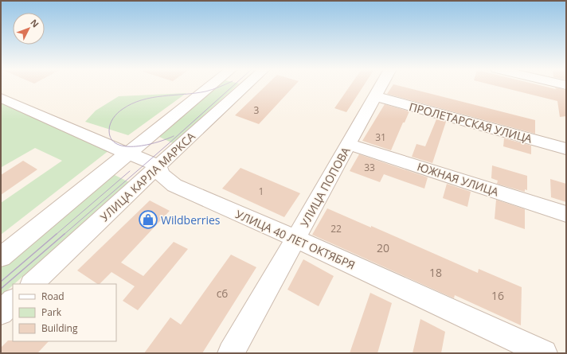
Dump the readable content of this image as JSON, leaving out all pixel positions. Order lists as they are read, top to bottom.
{
  "streets": {
    "street": [
      "ПРОЛЕТАРСКАЯ УЛИЦА",
      "УЛИЦА КАРЛА МАРКСА",
      "ЮЖНАЯ УЛИЦА",
      "УЛИЦА ПОПОВА",
      "УЛИЦА 40 ЛЕТ ОКТЯБРЯ"
    ]
  },
  "crossings": [
    ["ПРОЛЕТАРСКАЯ УЛИЦА", "УЛИЦА ПОПОВА"],
    ["УЛИЦА КАРЛА МАРКСА", "УЛИЦА 40 ЛЕТ ОКТЯБРЯ"],
    ["ЮЖНАЯ УЛИЦА", "УЛИЦА ПОПОВА"],
    ["УЛИЦА ПОПОВА", "УЛИЦА 40 ЛЕТ ОКТЯБРЯ"]
  ],
  "places": {
    "shop": ["Wildberries"]
  },
  "house_numbers": [
    "3",
    "31",
    "33",
    "1",
    "22",
    "20",
    "18",
    "с6",
    "16"
  ],
  "legend": ["Road", "Park", "Building"],
  "north": "top right"
}
